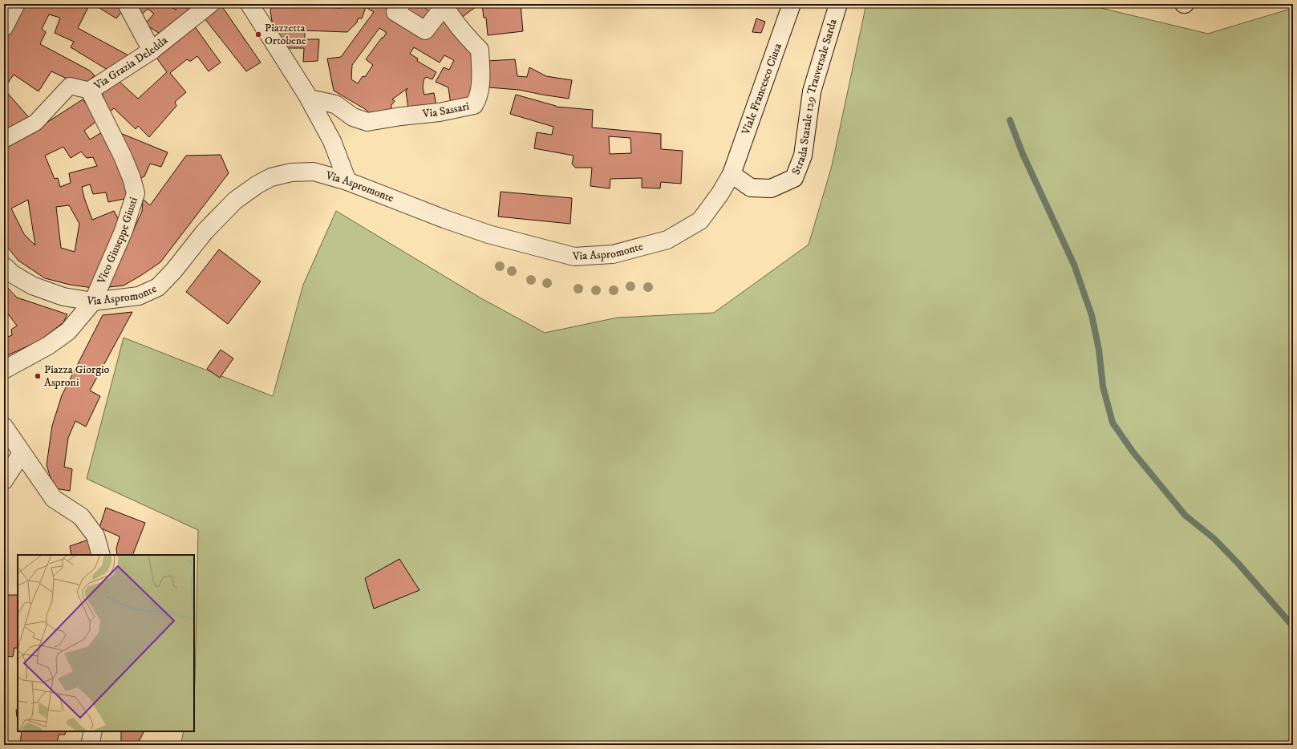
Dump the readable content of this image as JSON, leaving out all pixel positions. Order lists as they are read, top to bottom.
{
  "streets": {
    "street": [
      "Via Grazia Deledda",
      "Viale Francesco Ciusa",
      "Strada Statale 129 Trasversale Sarda",
      "Via Sassari",
      "Via Aspromonte",
      "Vico Giuseppe Giusti"
    ]
  },
  "crossings": [
    ["Via Grazia Deledda", "Vico Giuseppe Giusti"],
    ["Viale Francesco Ciusa", "Strada Statale 129 Trasversale Sarda"],
    ["Viale Francesco Ciusa", "Via Aspromonte"],
    ["Strada Statale 129 Trasversale Sarda", "Via Aspromonte"],
    ["Via Aspromonte", "Vico Giuseppe Giusti"]
  ],
  "places": ["Piazzetta Ortobene", "Piazza Giorgio Asproni"]
}
